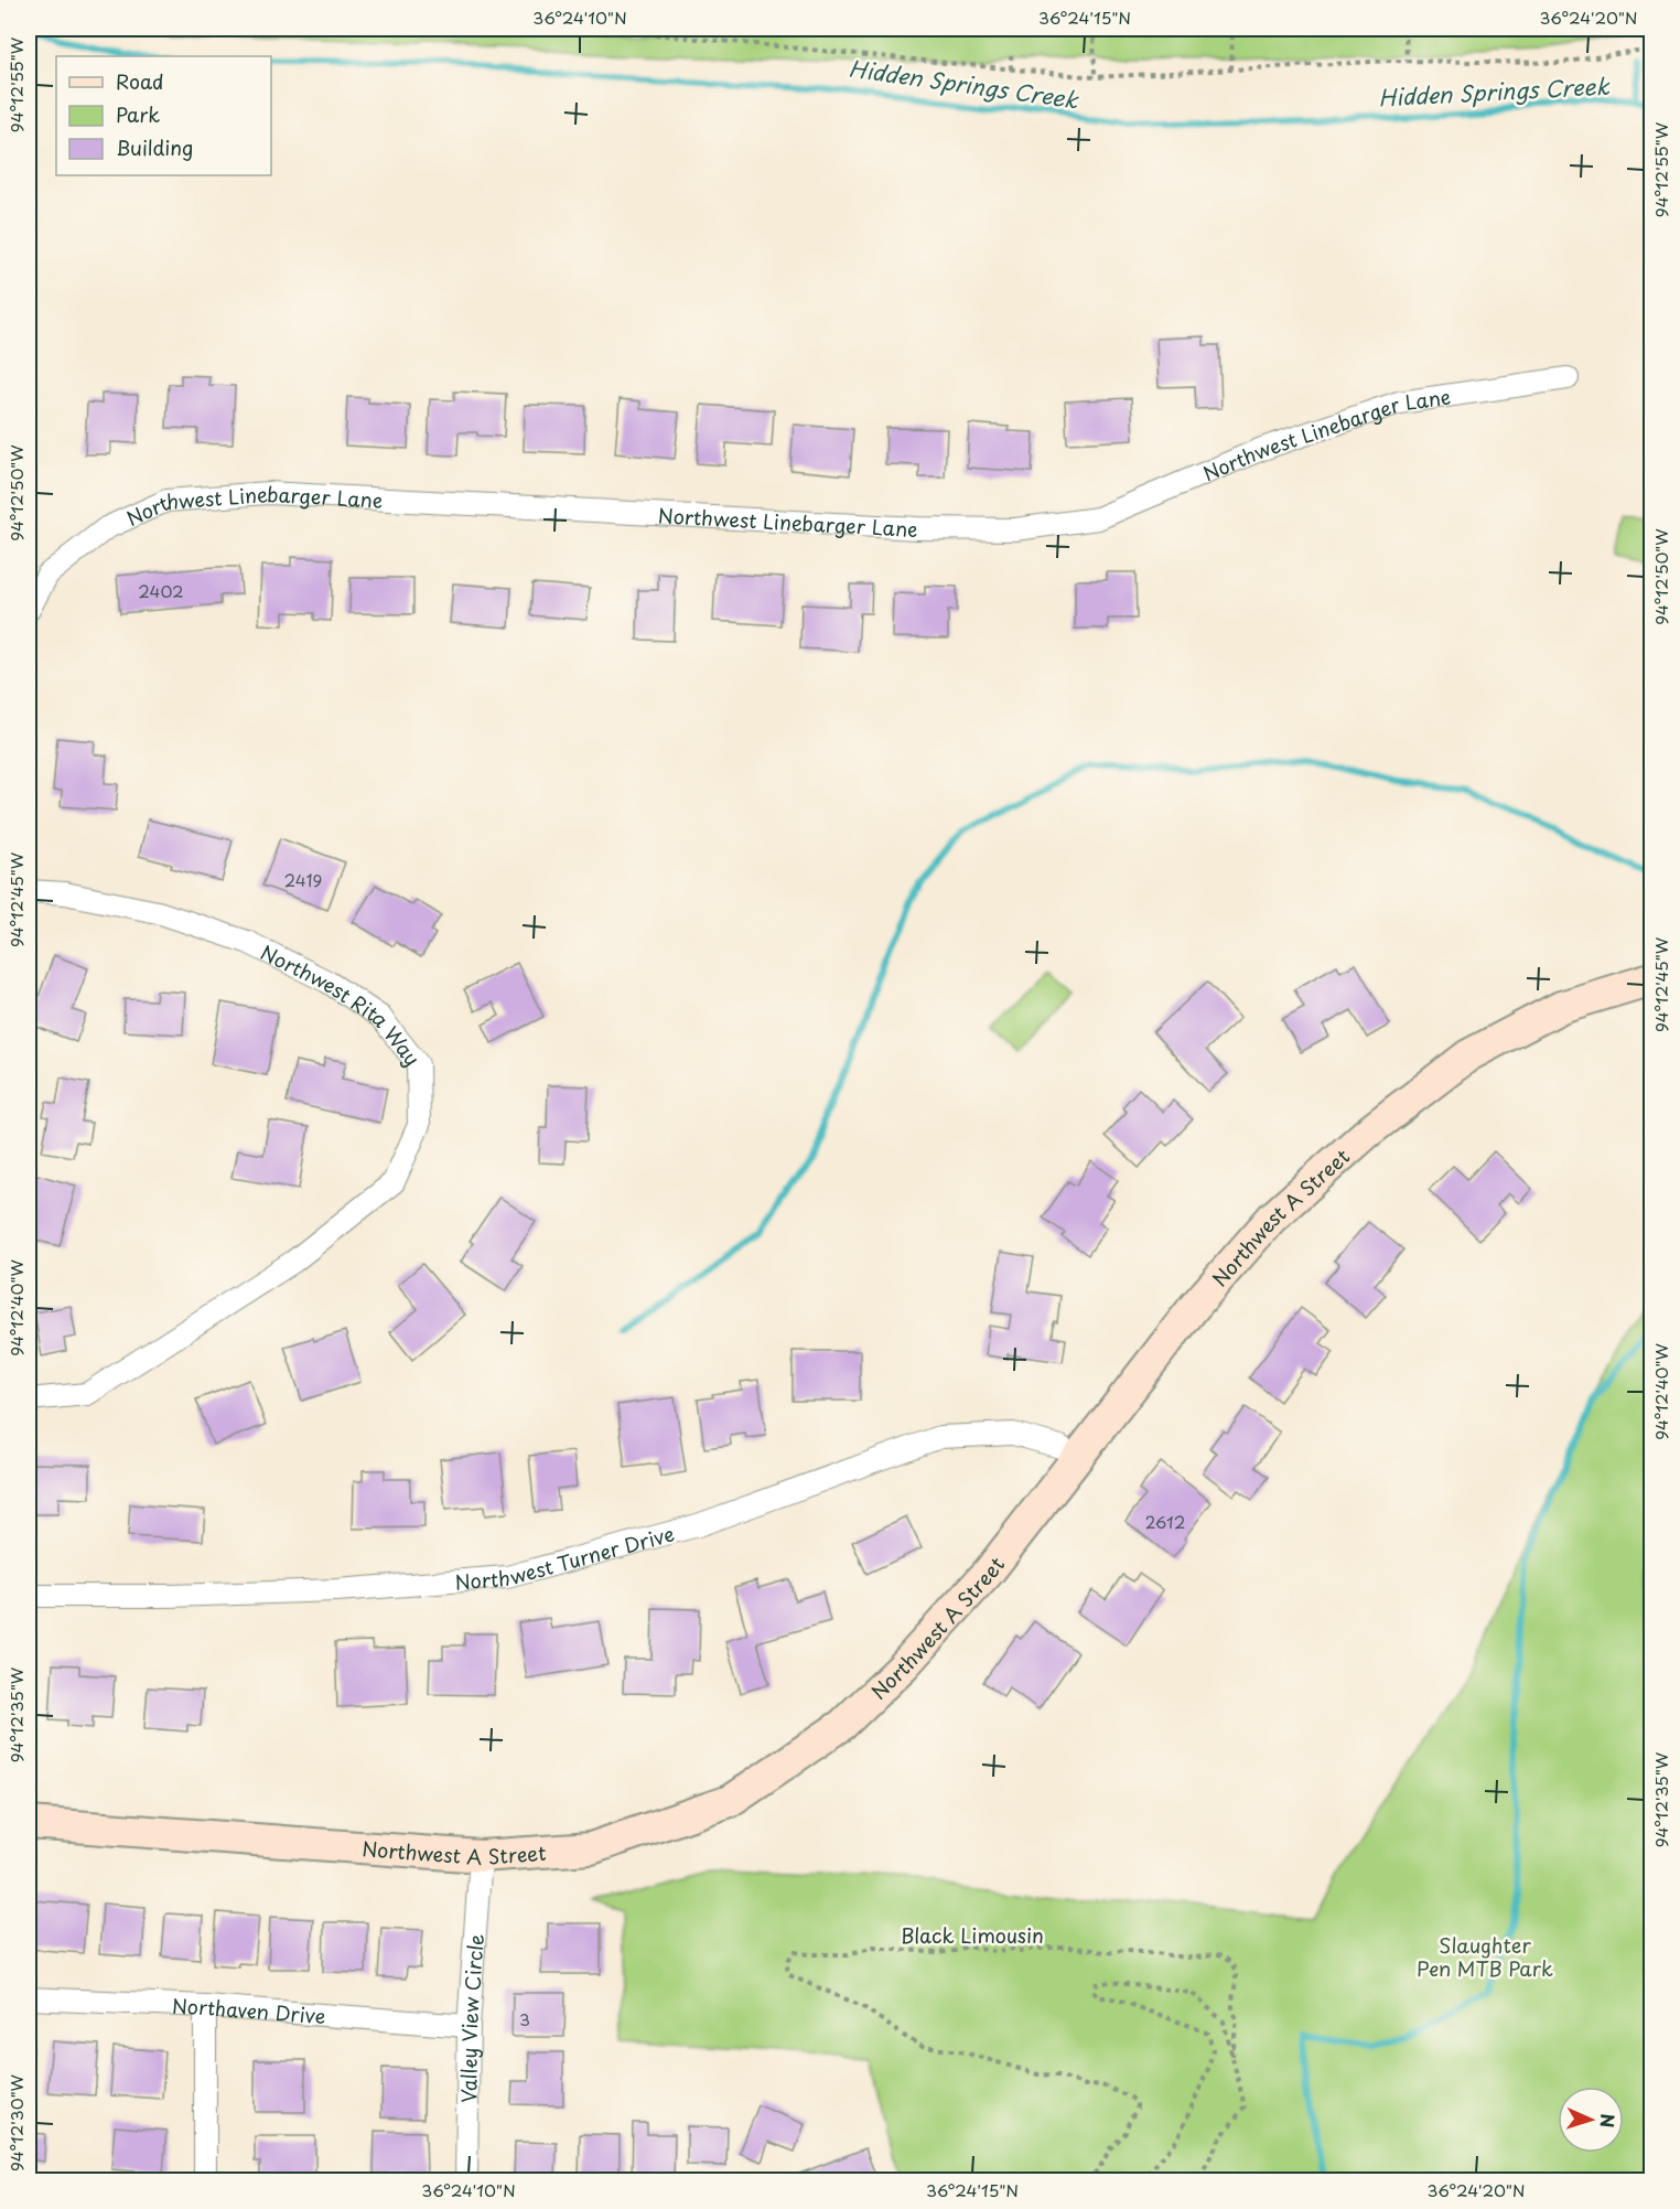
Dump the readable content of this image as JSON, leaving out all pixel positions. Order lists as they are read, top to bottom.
{
  "streets": {
    "street": [
      "Northwest Linebarger Lane",
      "Northwest Rita Way",
      "Northwest A Street",
      "Northwest Turner Drive",
      "Northaven Drive",
      "Valley View Circle"
    ],
    "path": ["Black Limousin"]
  },
  "crossings": [
    ["Northwest A Street", "Northwest Turner Drive"],
    ["Northwest A Street", "Valley View Circle"],
    ["Northaven Drive", "Valley View Circle"]
  ],
  "water": ["Hidden Springs Creek"],
  "parks": ["Slaughter Pen MTB Park"],
  "house_numbers": [
    "2402",
    "2419",
    "2612",
    "3"
  ],
  "legend": ["Road", "Park", "Building"],
  "north": "right",
  "coordinates": [
    "36°24'10\"N",
    "36°24'15\"N",
    "36°24'20\"N",
    "94°12'55\"W",
    "94°12'50\"W",
    "94°12'45\"W",
    "94°12'40\"W",
    "94°12'35\"W",
    "94°12'30\"W"
  ]
}
